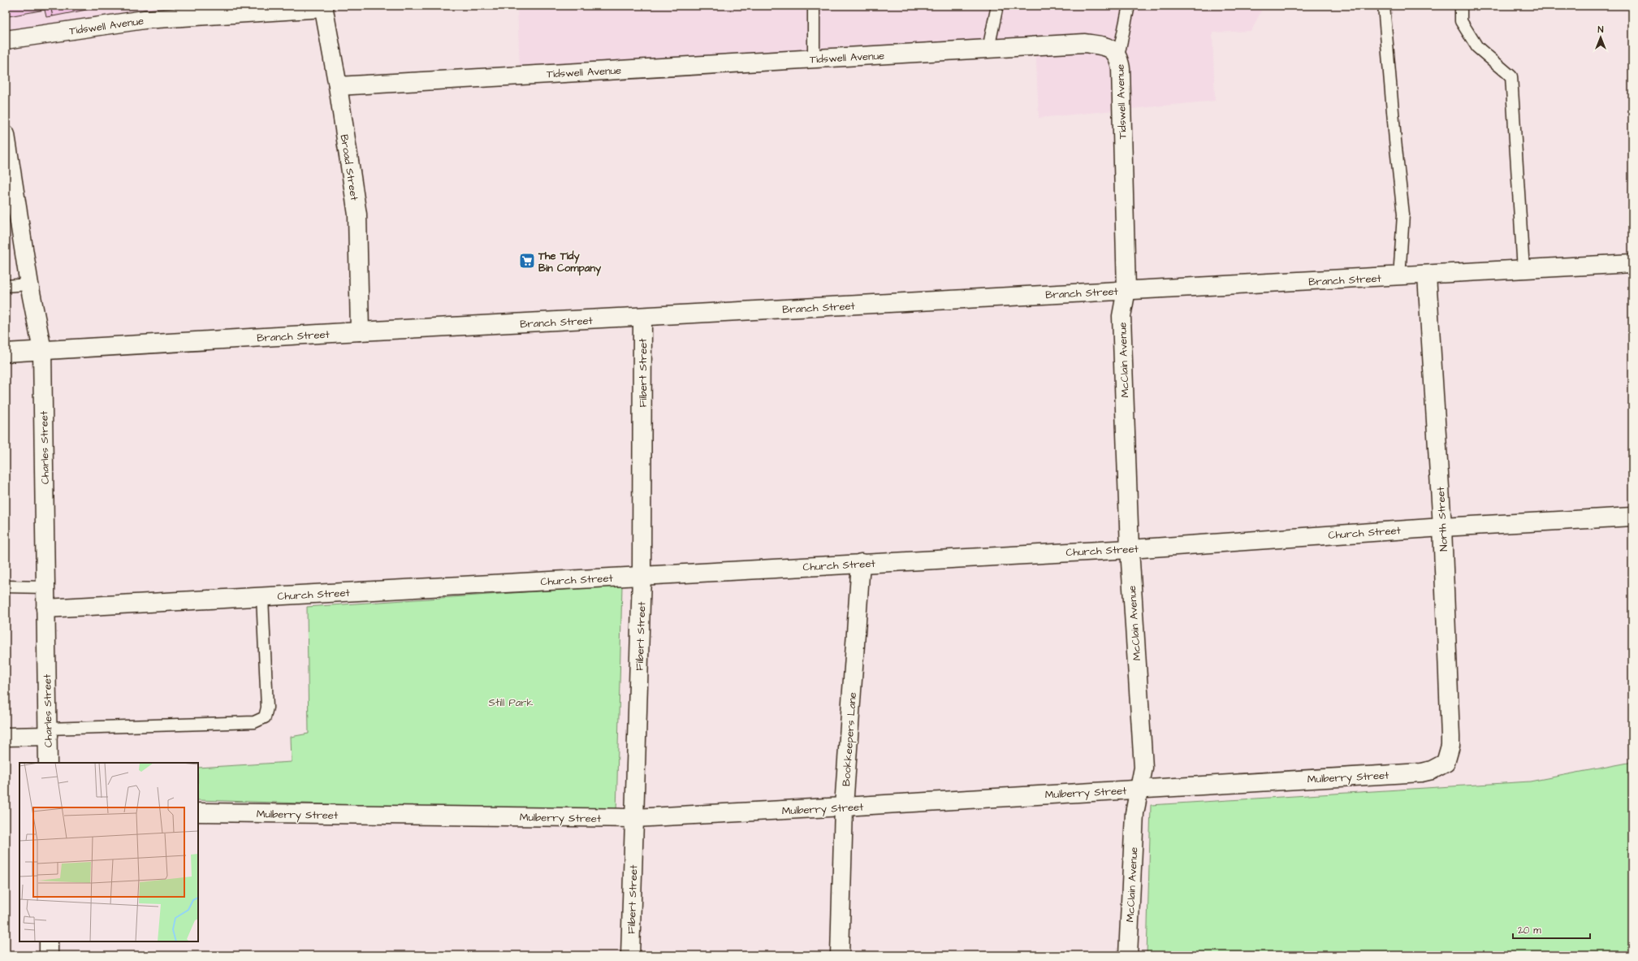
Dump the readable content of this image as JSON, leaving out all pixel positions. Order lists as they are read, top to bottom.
{
  "streets": {
    "street": [
      "Tidswell Avenue",
      "Broad Street",
      "Branch Street",
      "McClain Avenue",
      "Filbert Street",
      "Charles Street",
      "North Street",
      "Church Street",
      "Bookkeepers Lane",
      "Mulberry Street"
    ]
  },
  "crossings": [
    ["Tidswell Avenue", "Broad Street"],
    ["Tidswell Avenue", "Branch Street"],
    ["Tidswell Avenue", "McClain Avenue"],
    ["Broad Street", "Branch Street"],
    ["Branch Street", "McClain Avenue"],
    ["Branch Street", "Filbert Street"],
    ["Branch Street", "Charles Street"],
    ["Branch Street", "North Street"],
    ["McClain Avenue", "Church Street"],
    ["McClain Avenue", "Mulberry Street"],
    ["Filbert Street", "Church Street"],
    ["Filbert Street", "Mulberry Street"],
    ["Charles Street", "Church Street"],
    ["North Street", "Church Street"],
    ["North Street", "Mulberry Street"],
    ["Church Street", "Bookkeepers Lane"],
    ["Bookkeepers Lane", "Mulberry Street"]
  ],
  "parks": ["Still Park"],
  "places": {
    "supermarket": ["The Tidy Bin Company"]
  },
  "scale_bar": "20 m",
  "north": "top"
}
